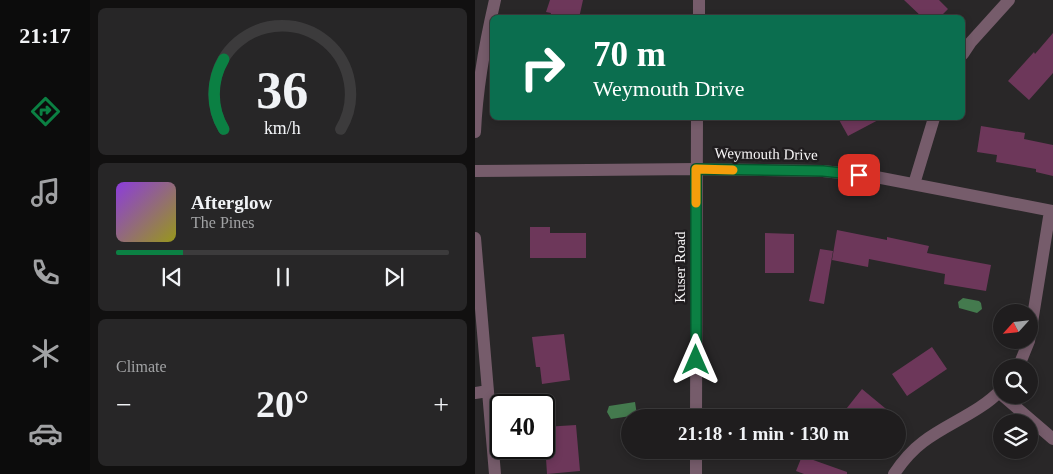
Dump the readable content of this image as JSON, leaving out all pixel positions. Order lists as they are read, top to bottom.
{
  "streets": {
    "street": ["Weymouth Drive", "Kuser Road"]
  },
  "crossings": [
    ["Weymouth Drive", "Kuser Road"]
  ],
  "north": "bottom left",
  "page": {
    "tabs": "21:17",
    "turn": ["70 m", "Weymouth Drive"],
    "song": ["Afterglow", "The Pines"],
    "tile": "Climate",
    "heat": ["−", "20°", "+"],
    "limit": "40",
    "trip": "21:18 · 1 min · 130 m",
    "gauge": ["36", "km/h"]
  }
}
